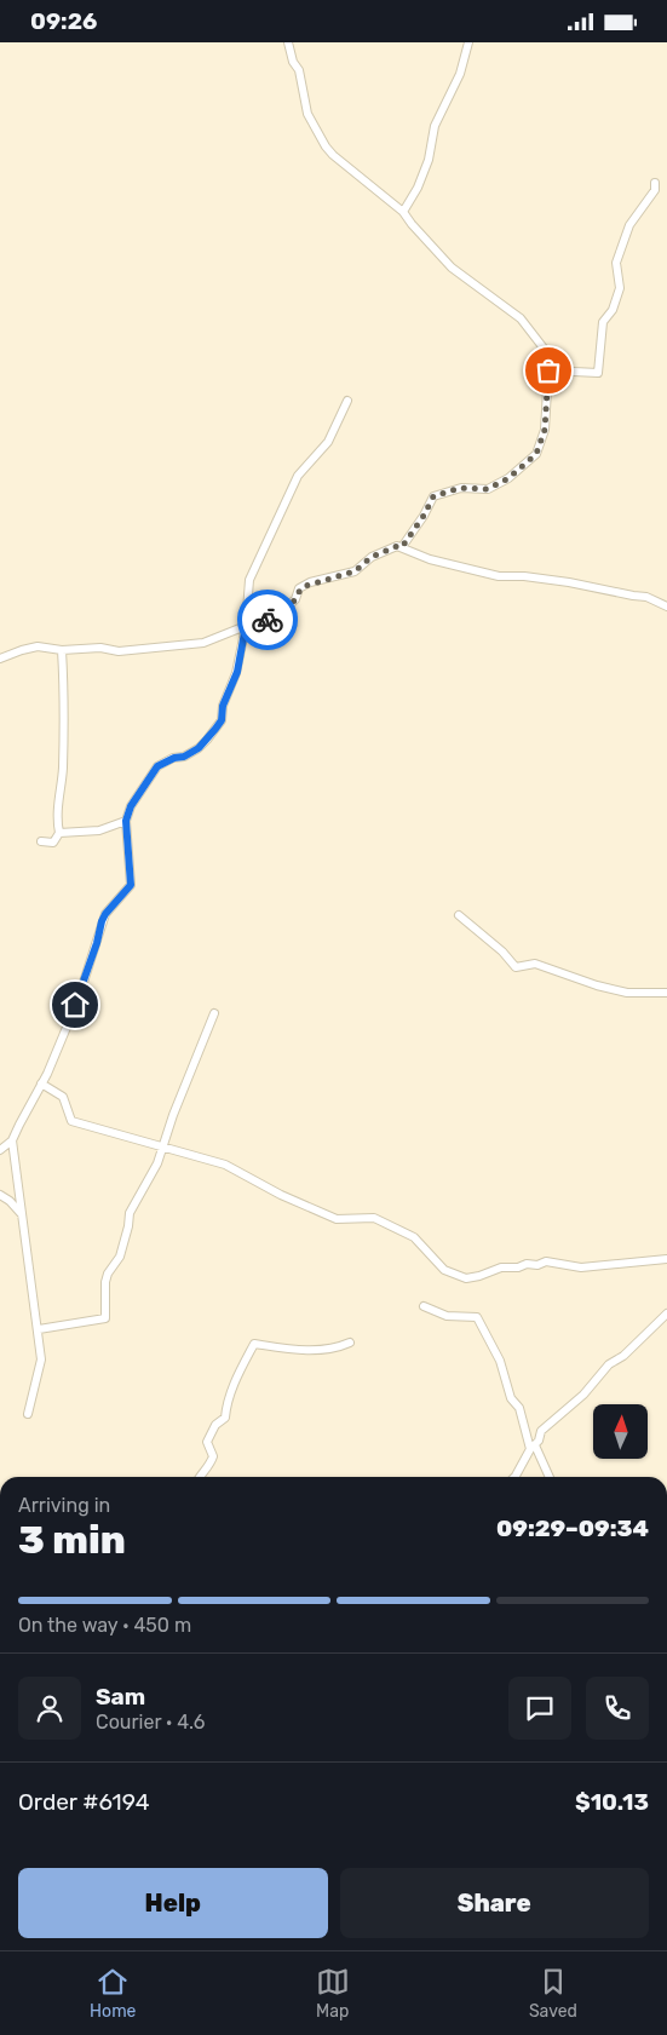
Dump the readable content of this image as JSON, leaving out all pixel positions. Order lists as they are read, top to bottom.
{
  "north": "top",
  "page": {
    "status": "09:26",
    "heading": ["3 min", "Arriving in", "09:29–09:34"],
    "panel": [
      "Sam",
      "Courier · 4.6",
      "Order #6194",
      "$10.13"
    ],
    "bar": "On the way · 450 m",
    "buttons": ["Help", "Share"],
    "tabs": ["Home", "Map", "Saved"]
  }
}
